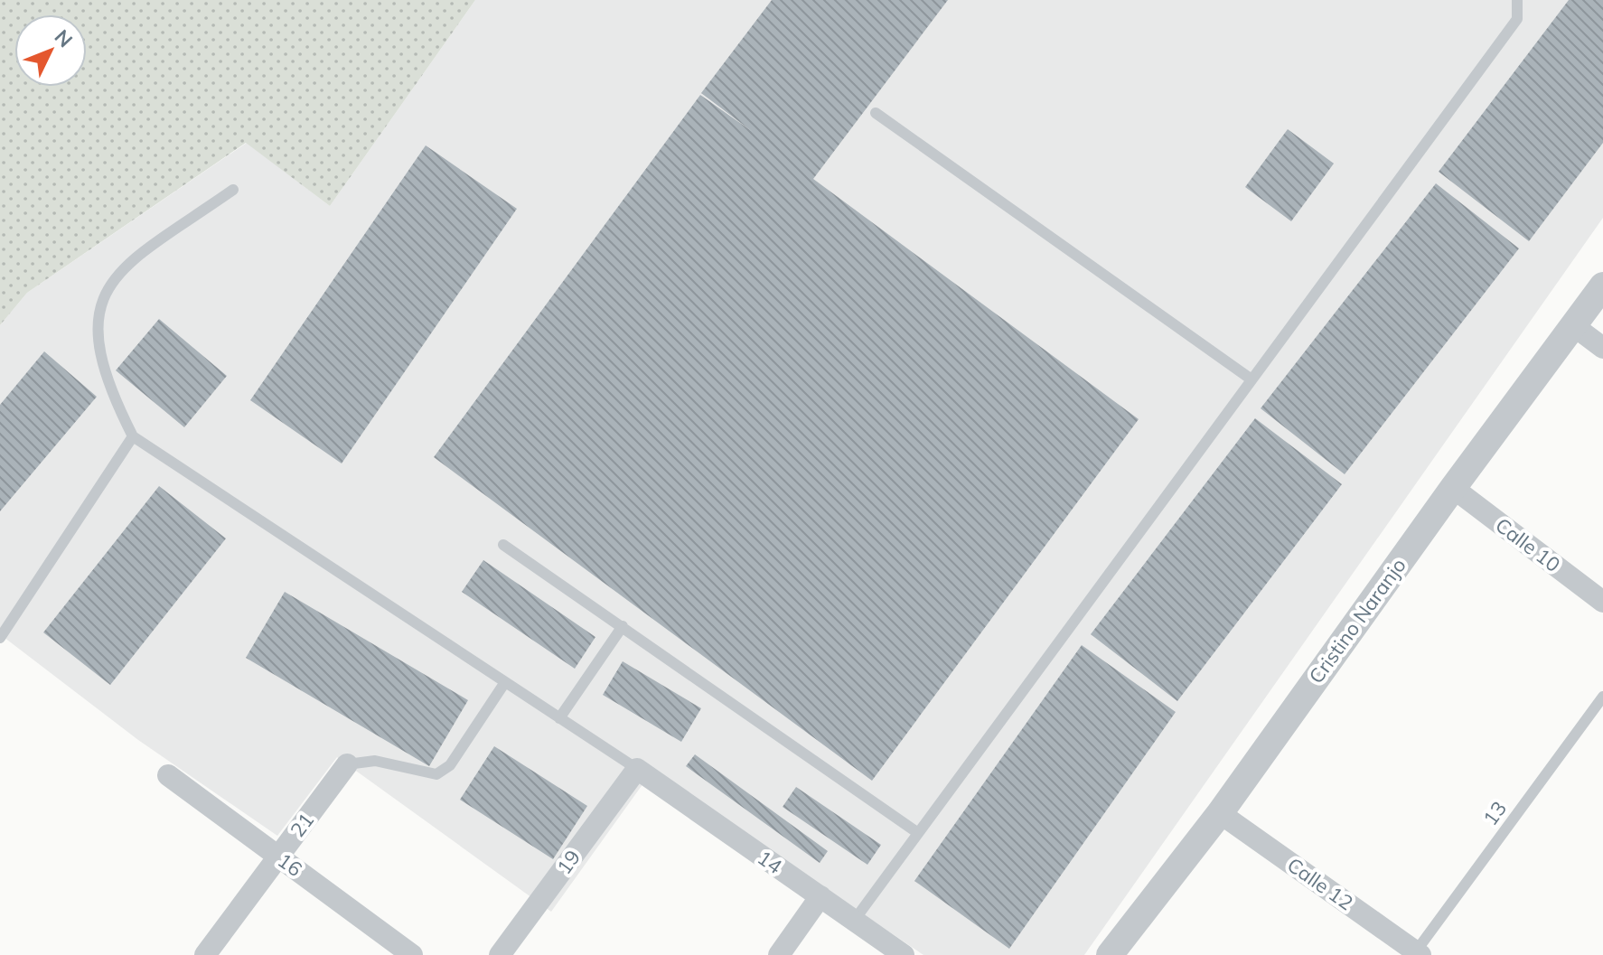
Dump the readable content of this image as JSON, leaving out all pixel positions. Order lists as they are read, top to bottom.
{
  "streets": {
    "street": [
      "Calle 10",
      "Cristino Naranjo",
      "21",
      "19",
      "14",
      "16",
      "Calle 12"
    ],
    "lane": ["13"]
  },
  "crossings": [
    ["Calle 10", "Cristino Naranjo"],
    ["Cristino Naranjo", "Calle 12"],
    ["13", "Calle 12"],
    ["21", "16"],
    ["19", "14"]
  ],
  "north": "top right"
}
